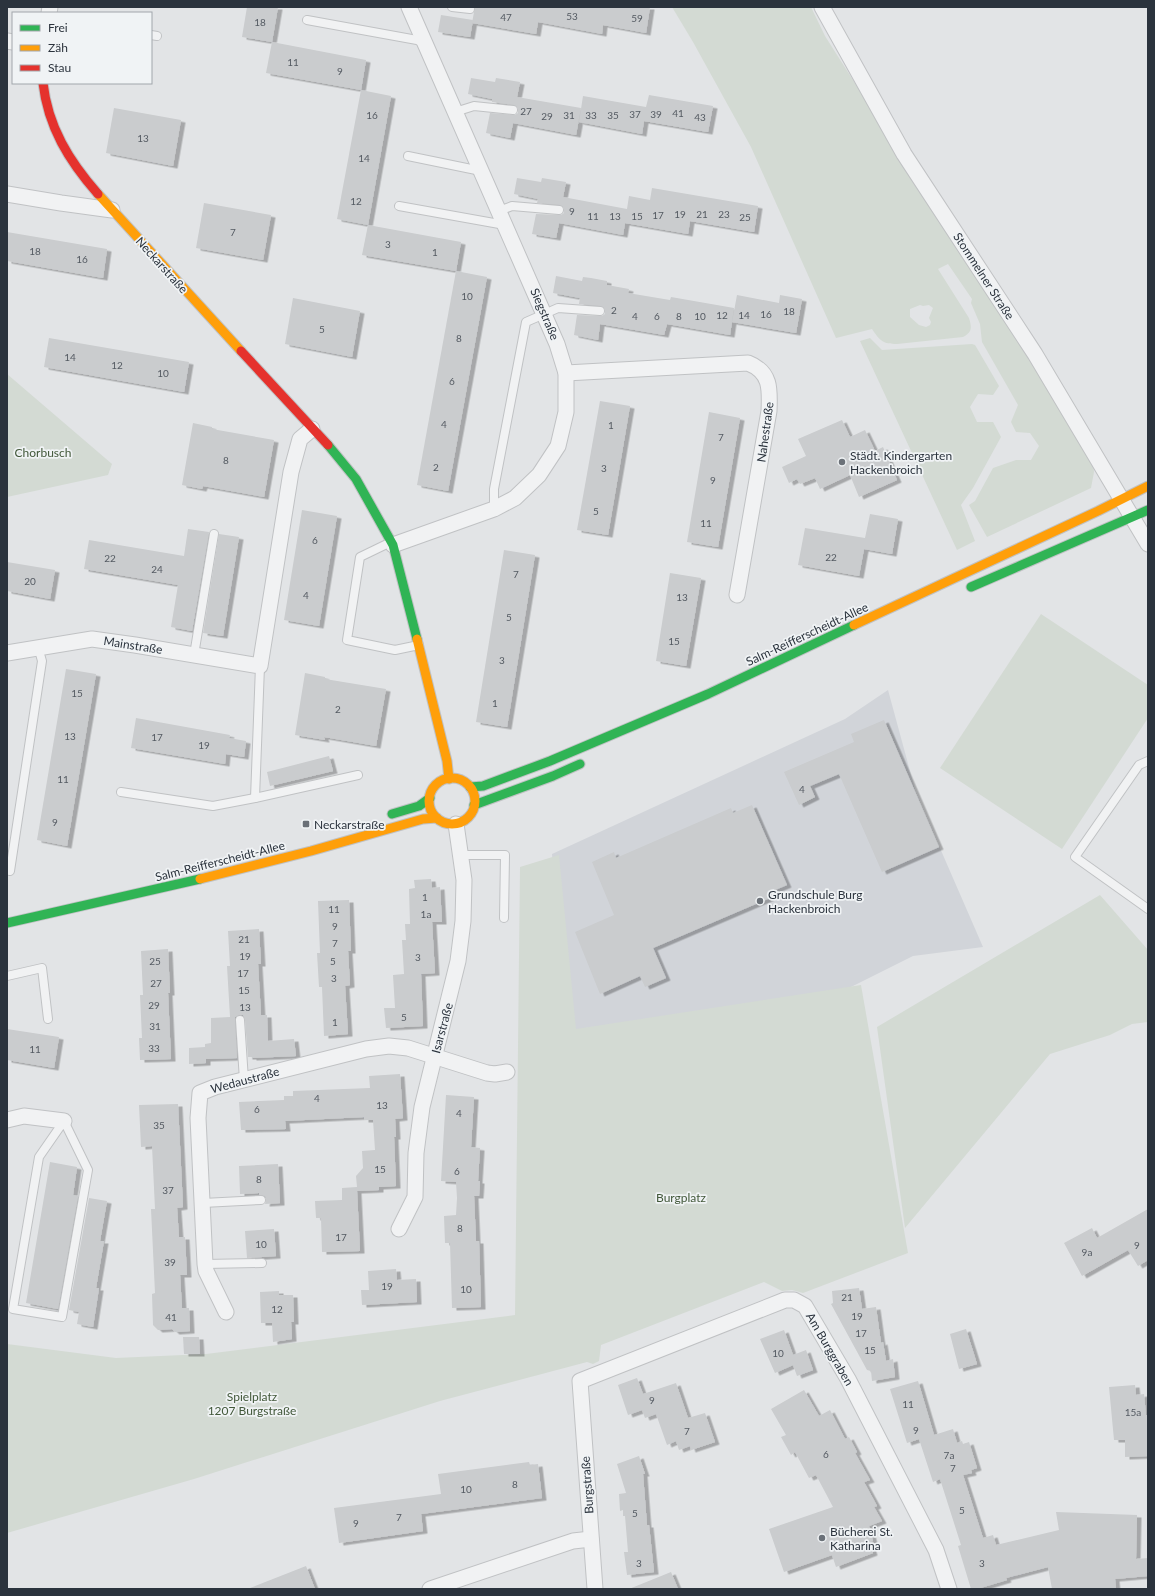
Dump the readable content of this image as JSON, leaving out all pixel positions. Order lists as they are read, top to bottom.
{
  "streets": {
    "street": [
      "Neckarstraße",
      "Stommelner Straße",
      "Siegstraße",
      "Nahestraße",
      "Salm-Reifferscheidt-Allee",
      "Mainstraße",
      "Isarstraße",
      "Wedaustraße",
      "Am Burggraben",
      "Burgstraße"
    ]
  },
  "crossings": [
    ["Neckarstraße", "Siegstraße"],
    ["Neckarstraße", "Salm-Reifferscheidt-Allee"],
    ["Neckarstraße", "Isarstraße"],
    ["Stommelner Straße", "Salm-Reifferscheidt-Allee"],
    ["Siegstraße", "Nahestraße"],
    ["Salm-Reifferscheidt-Allee", "Isarstraße"],
    ["Isarstraße", "Wedaustraße"],
    ["Am Burggraben", "Burgstraße"]
  ],
  "parks": ["Chorbusch", "Burgplatz", "Spielplatz 1207 Burgstraße"],
  "places": {
    "other": ["Städt. Kindergarten Hackenbroich", "Grundschule Burg Hackenbroich", "Bücherei St. Katharina"],
    "transit": ["Neckarstraße"]
  },
  "house_numbers": [
    "53",
    "47",
    "59",
    "18",
    "11",
    "9",
    "27",
    "41",
    "37",
    "39",
    "16",
    "31",
    "33",
    "35",
    "29",
    "43",
    "13",
    "14",
    "12",
    "9",
    "19",
    "21",
    "23",
    "17",
    "11",
    "13",
    "15",
    "25",
    "7",
    "3",
    "18",
    "1",
    "16",
    "10",
    "2",
    "18",
    "16",
    "12",
    "14",
    "4",
    "6",
    "8",
    "10",
    "5",
    "8",
    "14",
    "12",
    "10",
    "6",
    "4",
    "1",
    "7",
    "8",
    "2",
    "3",
    "9",
    "5",
    "11",
    "6",
    "22",
    "22",
    "24",
    "7",
    "20",
    "4",
    "13",
    "5",
    "15",
    "3",
    "15",
    "1",
    "2",
    "13",
    "17",
    "19",
    "11",
    "4",
    "9",
    "1",
    "11",
    "1a",
    "9",
    "21",
    "7",
    "19",
    "3",
    "25",
    "5",
    "17",
    "3",
    "27",
    "15",
    "29",
    "13",
    "5",
    "1",
    "31",
    "33",
    "11",
    "4",
    "13",
    "6",
    "4",
    "35",
    "15",
    "6",
    "8",
    "37",
    "8",
    "17",
    "10",
    "9",
    "9a",
    "39",
    "19",
    "10",
    "21",
    "12",
    "19",
    "41",
    "17",
    "15",
    "10",
    "9",
    "11",
    "15a",
    "9",
    "7",
    "6",
    "7a",
    "7",
    "8",
    "10",
    "5",
    "5",
    "7",
    "9",
    "3",
    "3"
  ],
  "legend": ["Frei", "Zäh", "Stau"]
}
